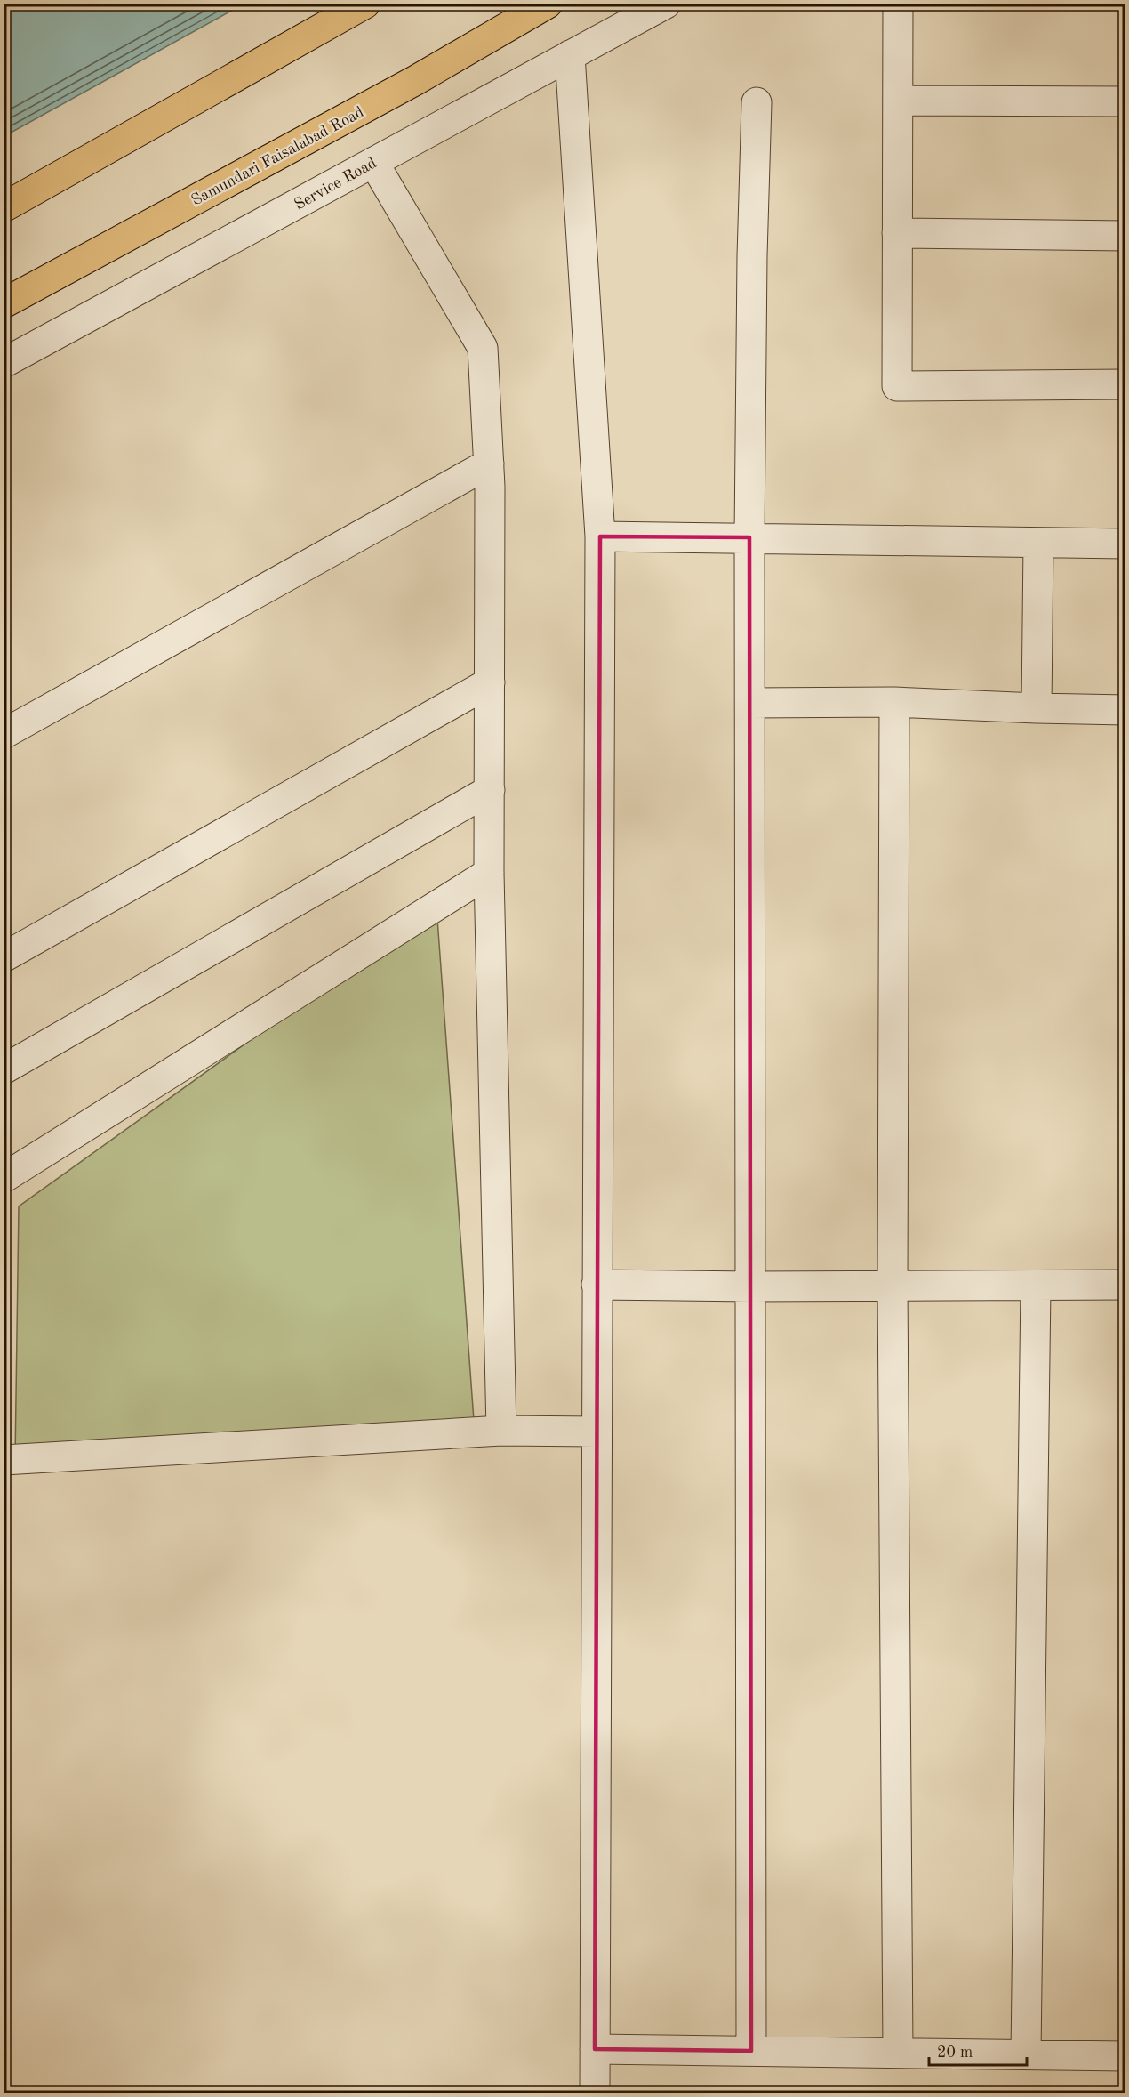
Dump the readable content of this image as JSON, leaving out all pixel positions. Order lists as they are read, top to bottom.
{
  "streets": {
    "main road": ["Samundari Faisalabad Road"],
    "street": ["Service Road"]
  },
  "scale_bar": "20 m"
}
